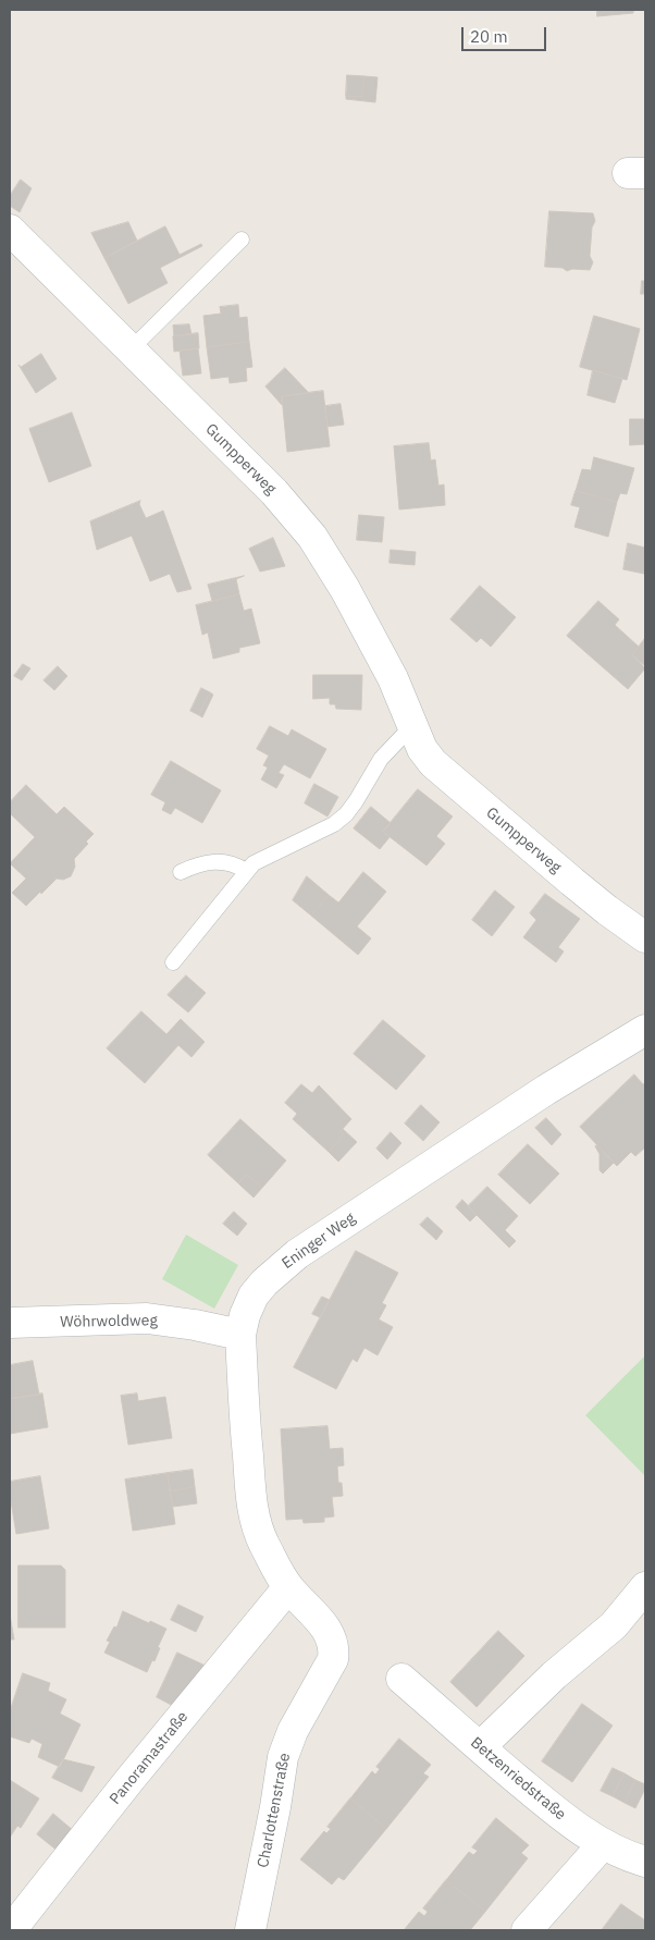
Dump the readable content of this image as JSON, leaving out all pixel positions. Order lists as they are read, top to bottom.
{
  "streets": {
    "street": [
      "Gumpperweg",
      "Eninger Weg",
      "Wöhrwoldweg",
      "Panoramastraße",
      "Betzenriedstraße",
      "Charlottenstraße"
    ]
  },
  "crossings": [
    ["Eninger Weg", "Wöhrwoldweg"],
    ["Eninger Weg", "Panoramastraße"],
    ["Eninger Weg", "Charlottenstraße"],
    ["Panoramastraße", "Charlottenstraße"]
  ],
  "scale_bar": "20 m"
}
